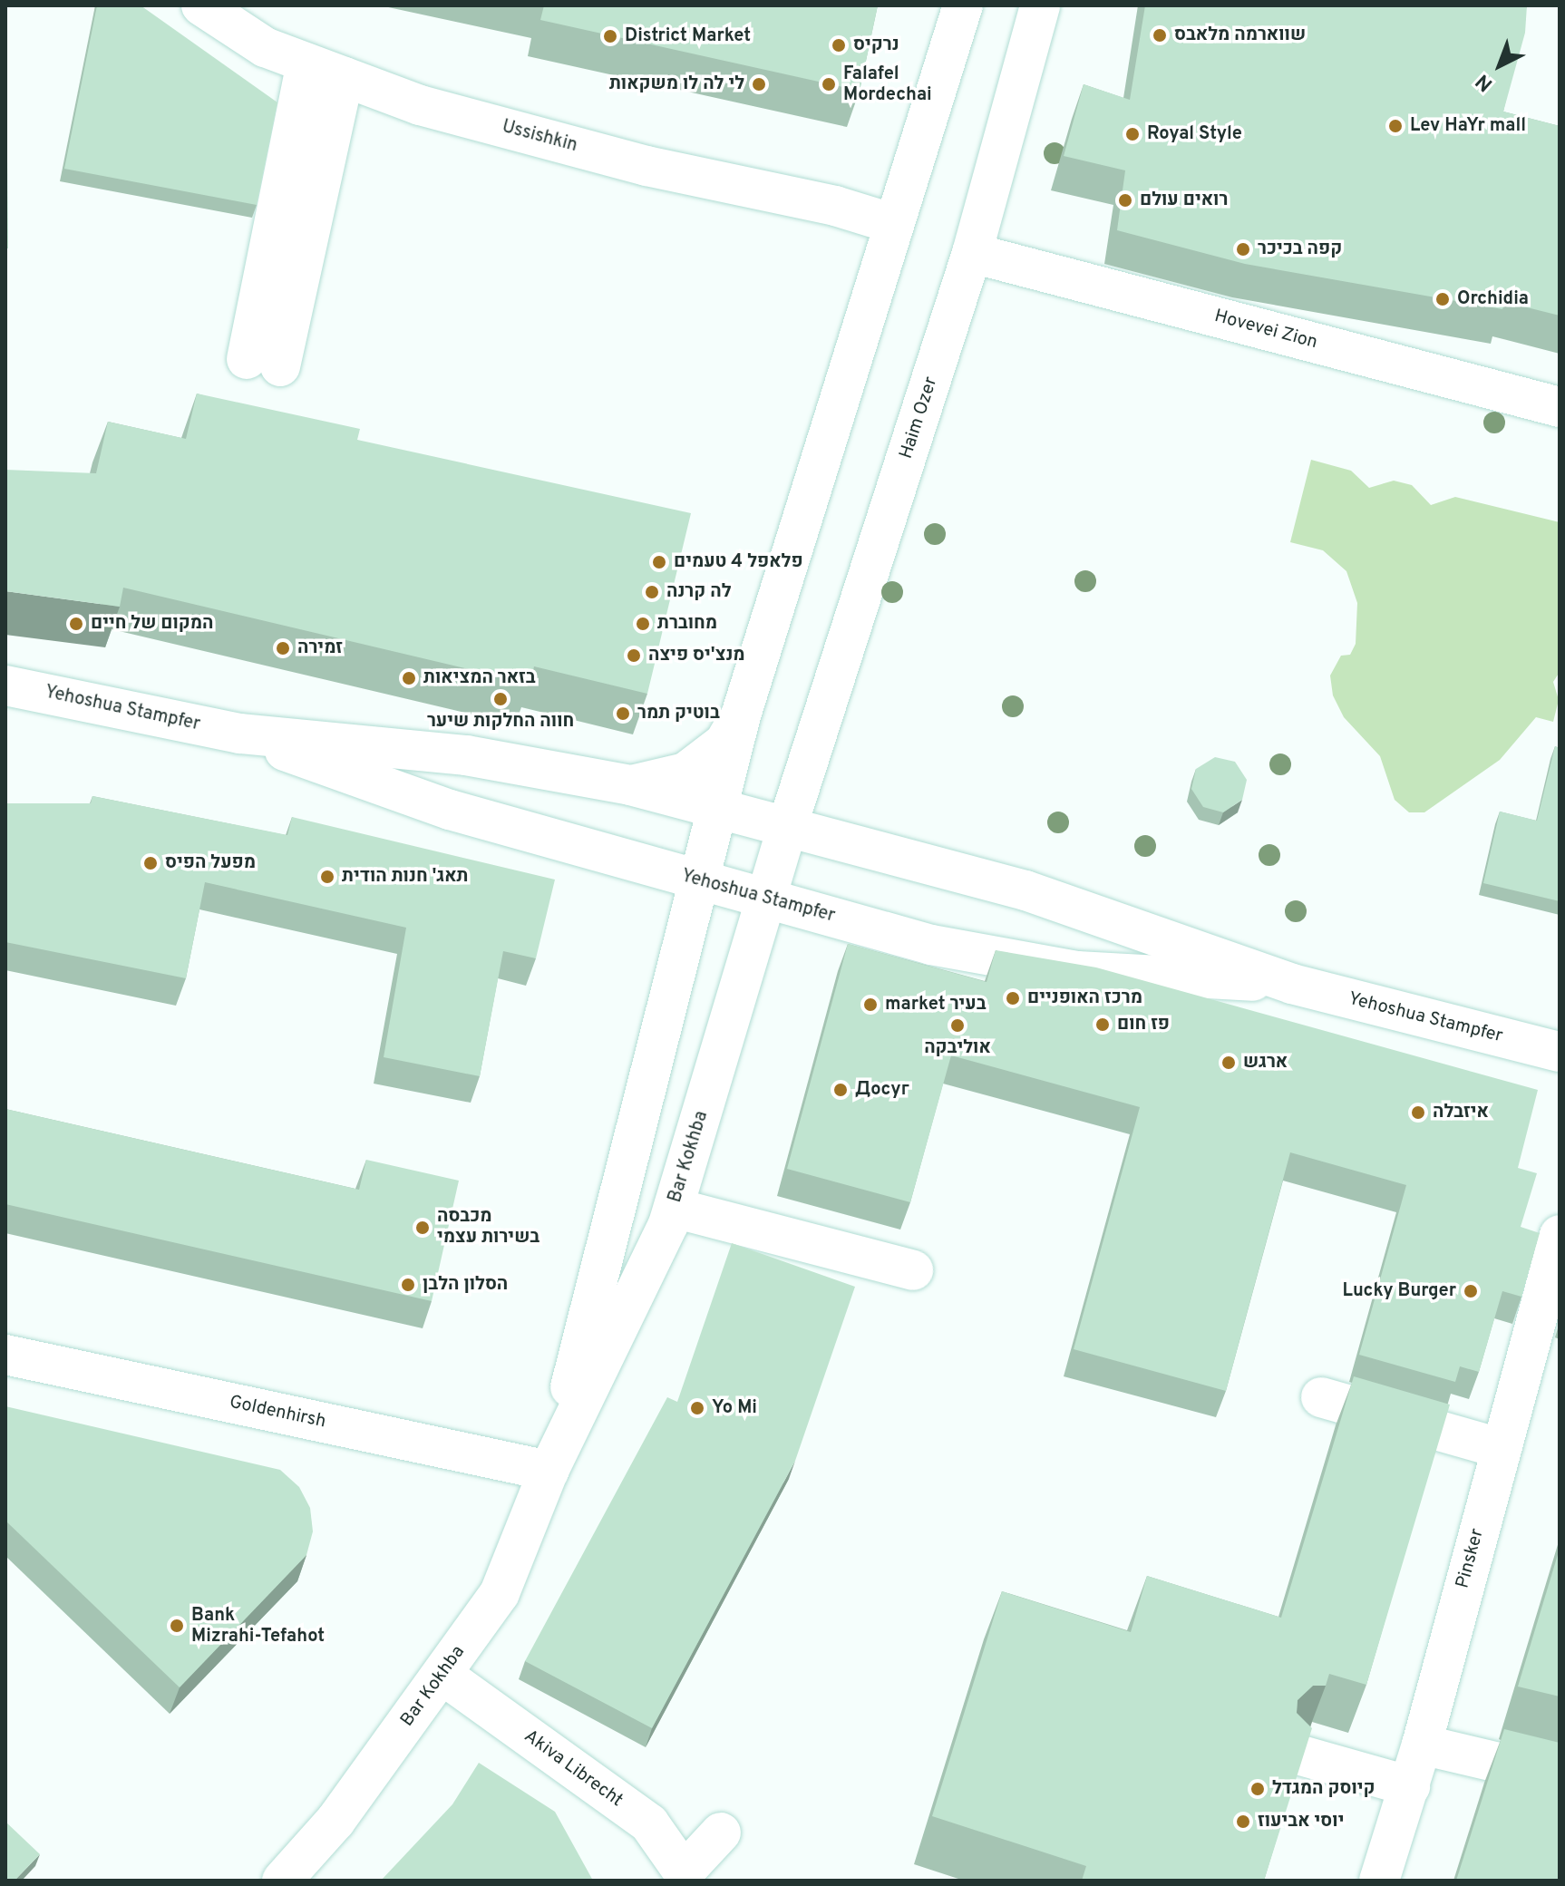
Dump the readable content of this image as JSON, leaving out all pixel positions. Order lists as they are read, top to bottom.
{
  "streets": {
    "street": [
      "Ussishkin",
      "Hovevei Zion",
      "Haim Ozer",
      "Yehoshua Stampfer",
      "Bar Kokhba",
      "Goldenhirsh",
      "Pinsker",
      "Akiva Librecht"
    ]
  },
  "crossings": [
    ["Hovevei Zion", "Haim Ozer"],
    ["Haim Ozer", "Yehoshua Stampfer"],
    ["Haim Ozer", "Bar Kokhba"],
    ["Yehoshua Stampfer", "Bar Kokhba"],
    ["Bar Kokhba", "Goldenhirsh"],
    ["Bar Kokhba", "Akiva Librecht"]
  ],
  "places": [
    "שווארמה מלאבס",
    "District Market",
    "נרקיס",
    "לי לה לו משקאות",
    "Falafel Mordechai",
    "Lev HaYr mall",
    "Royal Style",
    "רואים עולם",
    "קפה בכיכר",
    "Orchidia",
    "פלאפל 4 טעמים",
    "לה קרנה",
    "המקום של חיים",
    "מחוברת",
    "זמירה",
    "מנצ'יס פיצה",
    "בזאר המציאות",
    "חווה החלקות שיער",
    "בוטיק תמר",
    "מפעל הפיס",
    "תאג' חנות הודית",
    "מרכז האופניים",
    "market בעיר",
    "פז חום",
    "אוליבקה",
    "ארגש",
    "Досуг",
    "איזבלה",
    "מכבסה בשירות עצמי",
    "הסלון הלבן",
    "Lucky Burger",
    "Yo Mi",
    "Bank Mizrahi-Tefahot",
    "קיוסק המגדל",
    "יוסי אביעוז"
  ],
  "north": "bottom left"
}
